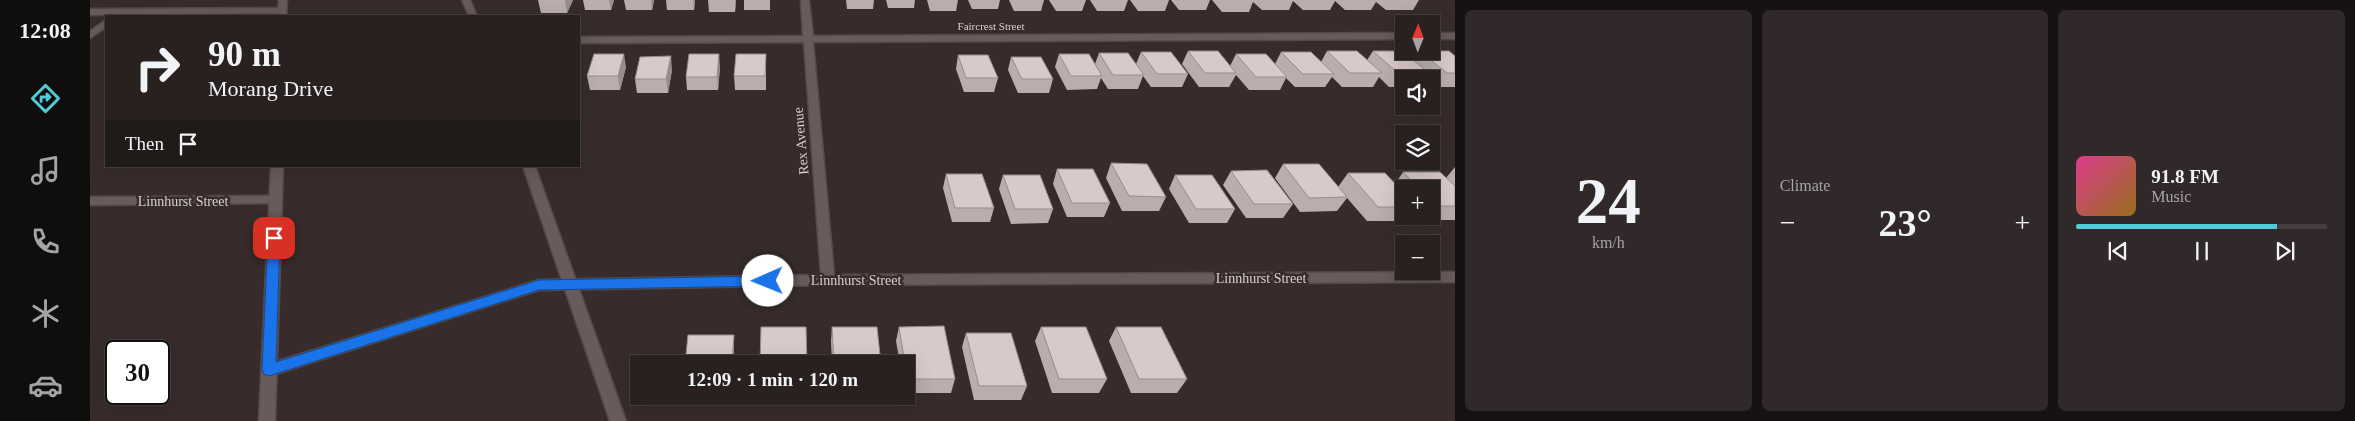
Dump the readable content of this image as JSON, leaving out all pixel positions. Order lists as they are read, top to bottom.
{
  "streets": {
    "street": ["Faircrest Street", "Rex Avenue", "Linnhurst Street"]
  },
  "crossings": [
    ["Faircrest Street", "Rex Avenue"],
    ["Rex Avenue", "Linnhurst Street"]
  ],
  "north": "top",
  "page": {
    "tabs": "12:08",
    "tile": [
      ["24", "km/h"],
      "Climate"
    ],
    "map_buttons": ["+", "−"],
    "turn": ["90 m", "Morang Drive"],
    "then": "Then",
    "song": ["91.8 FM", "Music"],
    "heat": ["−", "23°", "+"],
    "limit": "30",
    "trip": "12:09 · 1 min · 120 m"
  }
}
